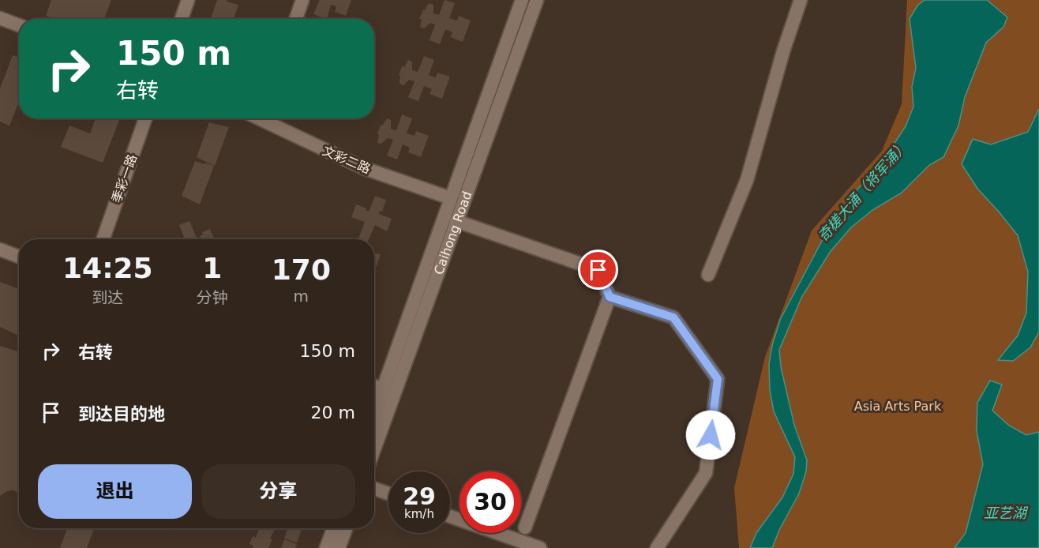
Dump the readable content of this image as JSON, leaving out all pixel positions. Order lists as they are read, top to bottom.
{
  "streets": {
    "street": ["文彩二路", "季彩一路", "Caihong Road"]
  },
  "crossings": [
    ["文彩二路", "Caihong Road"]
  ],
  "water": ["奇槎大涌（将军涌）", "亚艺湖"],
  "parks": ["Asia Arts Park"],
  "page": {
    "turn": ["150 m", "右转"],
    "eta": [
      "14:25",
      "到达",
      "1",
      "分钟",
      "170",
      "m"
    ],
    "list": [
      {
        "name": "右转",
        "value": "150 m"
      },
      {
        "name": "到达目的地",
        "value": "20 m"
      }
    ],
    "buttons": ["退出", "分享"],
    "speed": "29 km/h",
    "limit": "30"
  }
}
